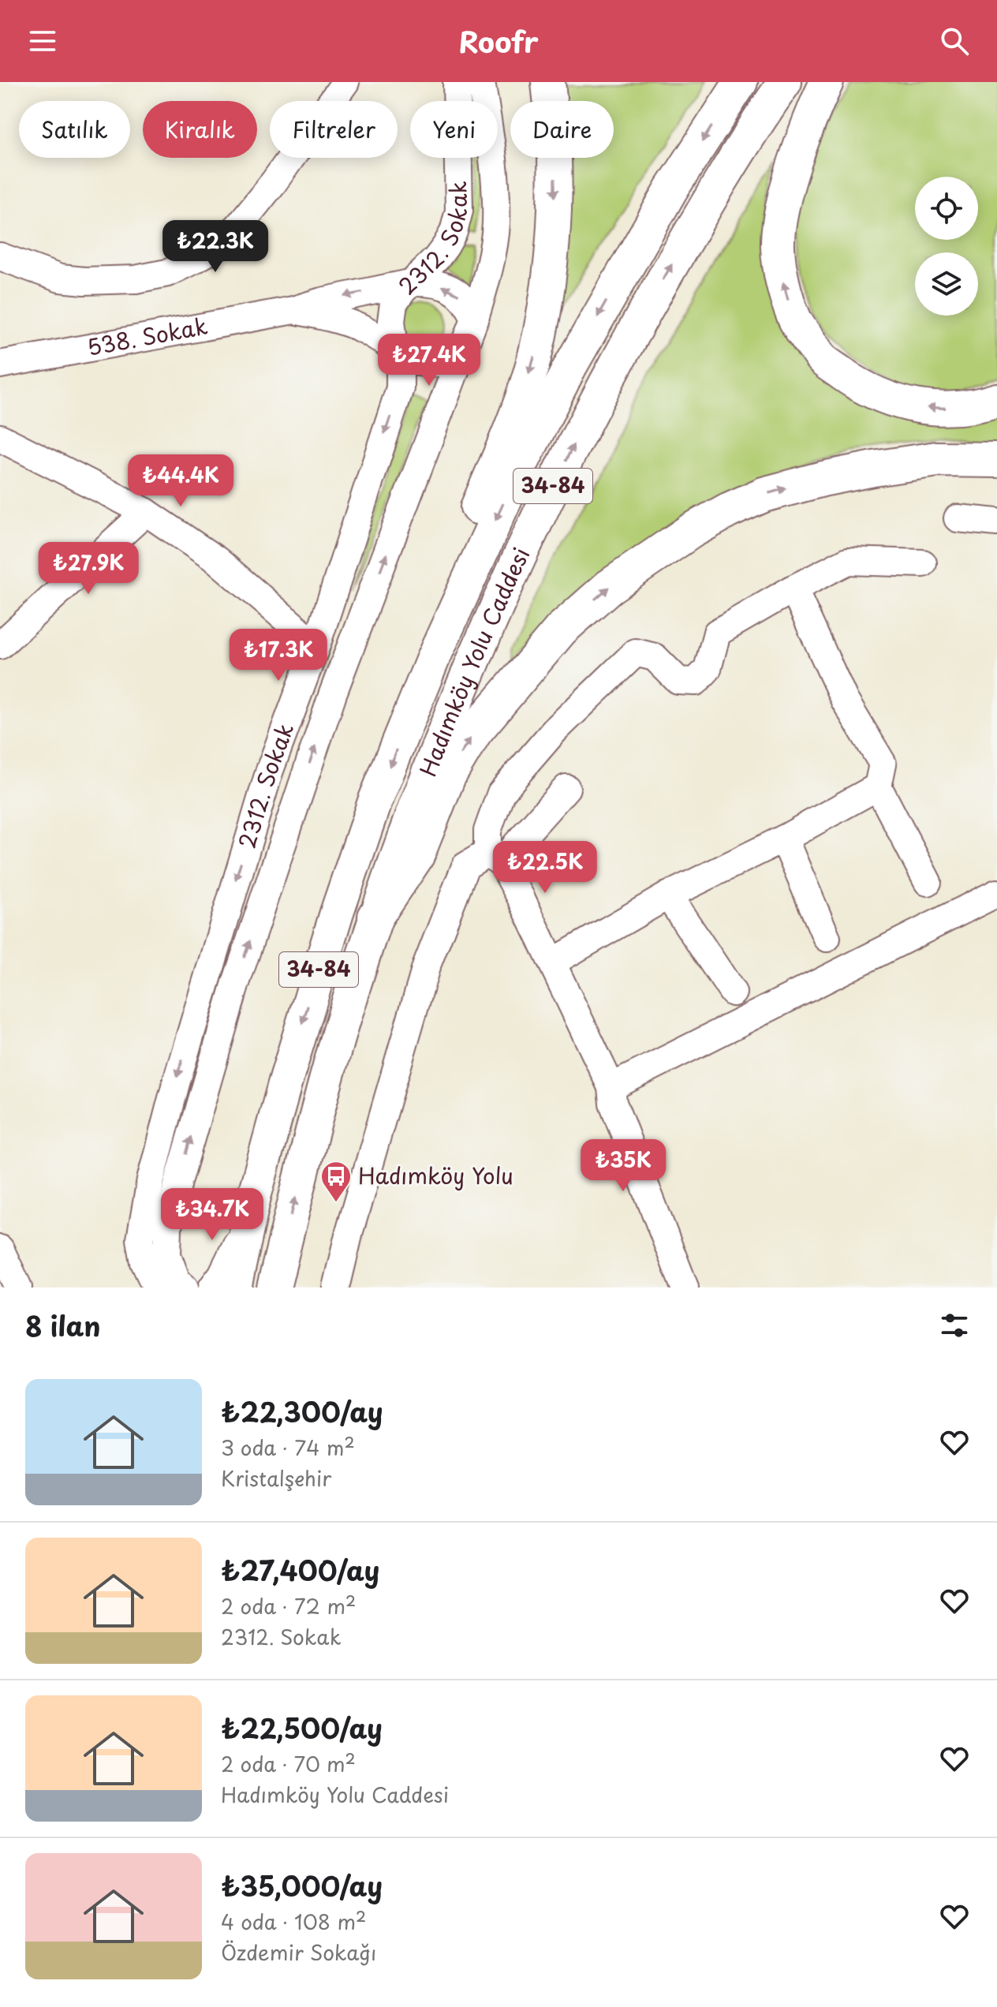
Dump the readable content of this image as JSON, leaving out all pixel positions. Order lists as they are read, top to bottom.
{
  "streets": {
    "main road": ["34-84", "Hadımköy Yolu Caddesi"],
    "street": ["2312. Sokak", "538. Sokak"]
  },
  "crossings": [
    ["2312. Sokak", "538. Sokak"]
  ],
  "places": {
    "bus stop": ["Hadımköy Yolu"]
  },
  "page": {
    "header": "Roofr",
    "chip": [
      "Satılık",
      "Kiralık",
      "Filtreler",
      "Yeni",
      "Daire"
    ],
    "price": [
      "₺22.3K",
      "₺27.4K",
      "₺44.4K",
      "₺27.9K",
      "₺17.3K",
      "₺22.5K",
      "₺35K",
      "₺34.7K"
    ],
    "heading": "8 ilan",
    "list": [
      {
        "name": "₺22,300/ay",
        "note": "3 oda · 74 m² · Kristalşehir"
      },
      {
        "name": "₺27,400/ay",
        "note": "2 oda · 72 m² · 2312. Sokak"
      },
      {
        "name": "₺22,500/ay",
        "note": "2 oda · 70 m² · Hadımköy Yolu Caddesi"
      },
      {
        "name": "₺35,000/ay",
        "note": "4 oda · 108 m² · Özdemir Sokağı"
      }
    ]
  }
}
